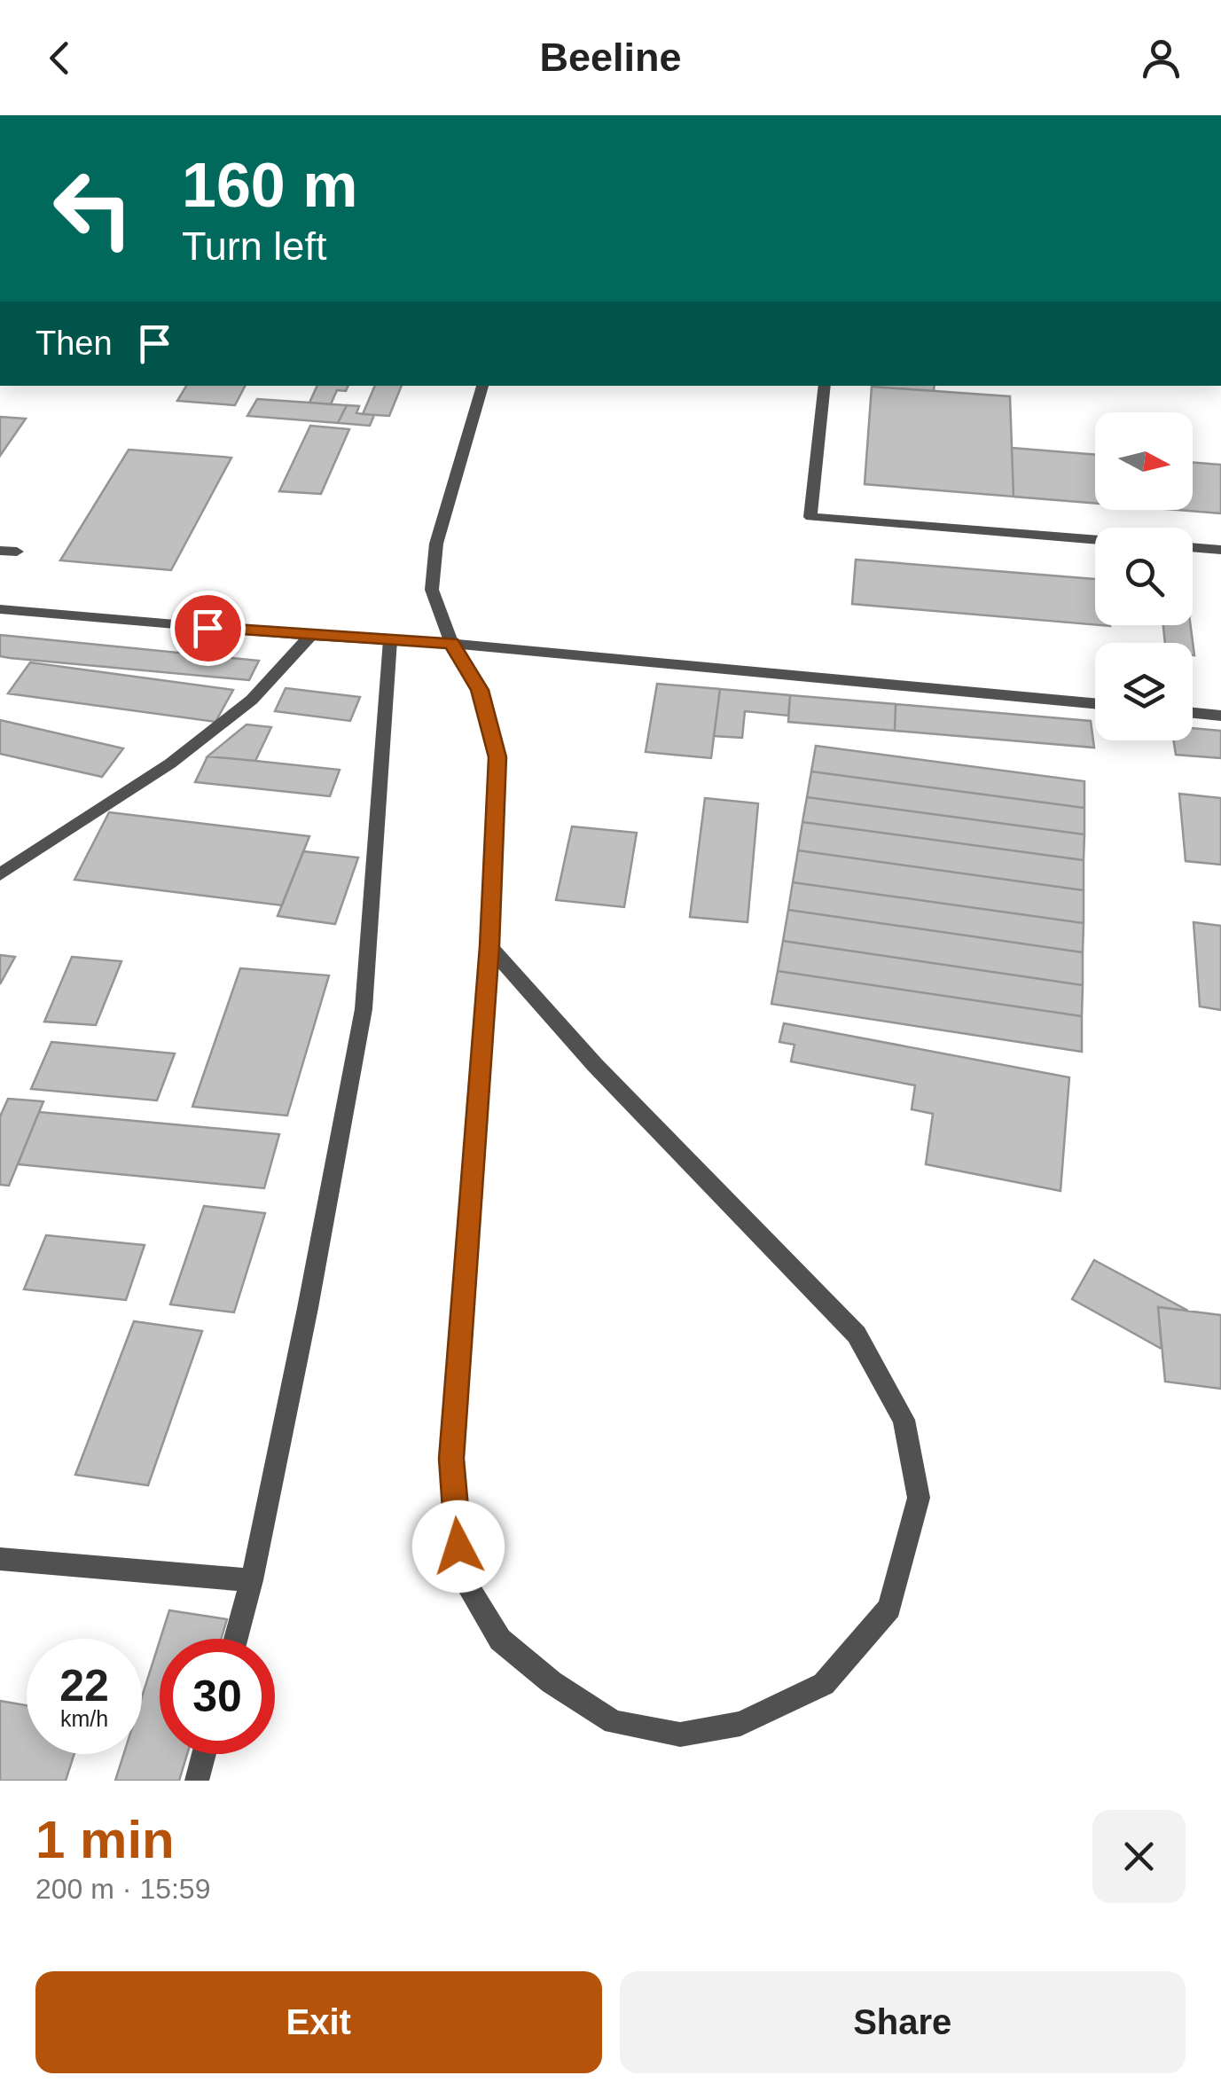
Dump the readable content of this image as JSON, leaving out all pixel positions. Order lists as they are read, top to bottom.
{
  "north": "right",
  "page": {
    "header": "Beeline",
    "turn": ["160 m", "Turn left"],
    "then": "Then",
    "speed": "22 km/h",
    "limit": "30",
    "heading": ["1 min", "200 m · 15:59"],
    "buttons": ["Exit", "Share"]
  }
}
